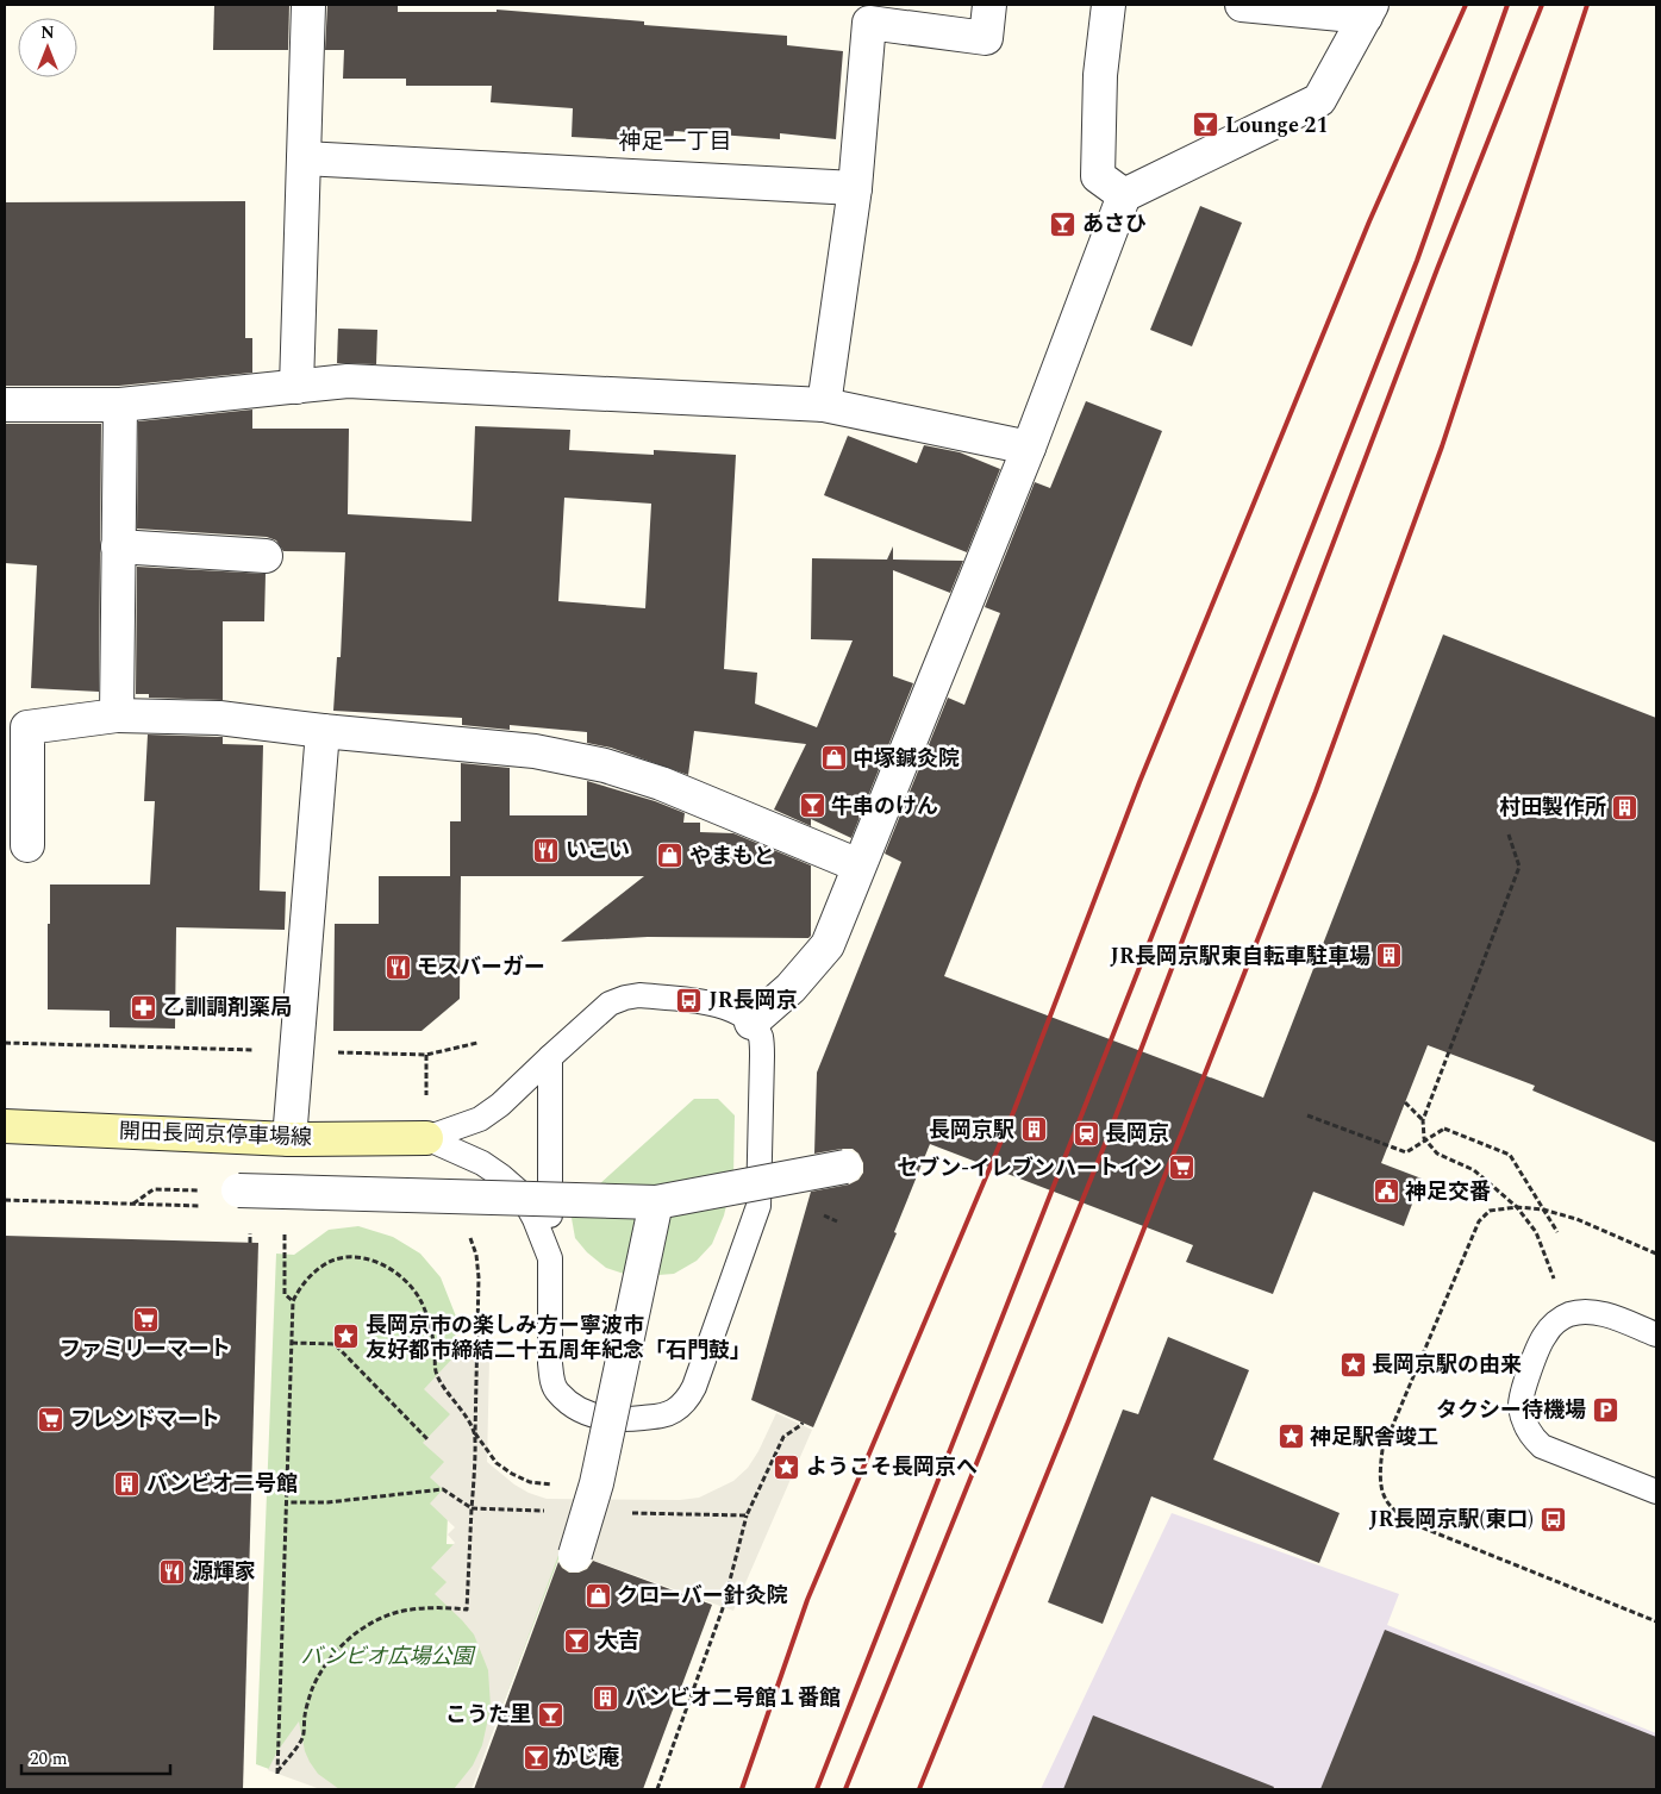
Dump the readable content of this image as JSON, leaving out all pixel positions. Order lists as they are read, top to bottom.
{
  "streets": {
    "main road": ["開田長岡京停車場線"]
  },
  "districts": ["神足一丁目"],
  "parks": ["バンビオ広場公園"],
  "places": {
    "bar": [
      "Lounge 21",
      "あさひ",
      "牛串のけん",
      "大吉",
      "こうた里",
      "かじ庵"
    ],
    "shop": ["中塚鍼灸院", "やまもと", "クローバー針灸院"],
    "building": [
      "村田製作所",
      "JR長岡京駅東自転車駐車場",
      "長岡京駅",
      "バンビオ二号館",
      "バンビオ二号館１番館"
    ],
    "restaurant": ["いこい", "モスバーガー", "源輝家"],
    "bus stop": ["JR長岡京", "JR長岡京駅(東口)"],
    "pharmacy": ["乙訓調剤薬局"],
    "station": ["長岡京"],
    "supermarket": ["セブン-イレブンハートイン", "ファミリーマート", "フレンドマート"],
    "public building": ["神足交番"],
    "place": [
      "長岡京市の楽しみ方ー寧波市 友好都市締結二十五周年紀念「石門鼓」",
      "長岡京駅の由来",
      "神足駅舎竣工",
      "ようこそ長岡京へ"
    ],
    "parking": ["タクシー待機場"]
  },
  "scale_bar": "20 m",
  "north": "top"
}
